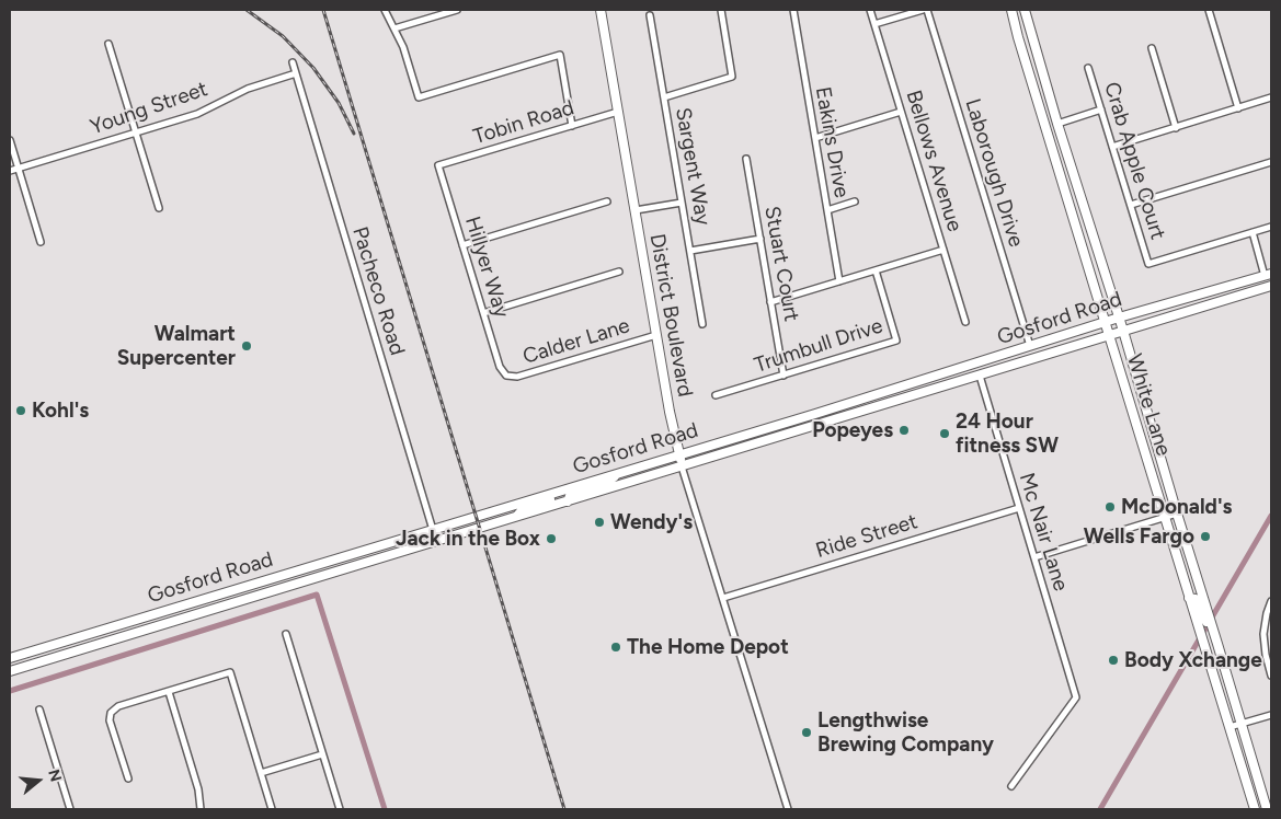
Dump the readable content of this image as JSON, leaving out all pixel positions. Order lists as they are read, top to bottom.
{
  "streets": {
    "main road": ["District Boulevard", "Gosford Road", "White Lane"],
    "street": [
      "Young Street",
      "Tobin Road",
      "Eakins Drive",
      "Bellows Avenue",
      "Crab Apple Court",
      "Sargent Way",
      "Laborough Drive",
      "Stuart Court",
      "Hillyer Way",
      "Pacheco Road",
      "Calder Lane",
      "Trumbull Drive",
      "Mc Nair Lane",
      "Ride Street"
    ]
  },
  "crossings": [
    ["Young Street", "Pacheco Road"],
    ["Tobin Road", "Hillyer Way"],
    ["Tobin Road", "District Boulevard"],
    ["Laborough Drive", "Gosford Road"],
    ["Stuart Court", "Trumbull Drive"],
    ["Hillyer Way", "Calder Lane"],
    ["Pacheco Road", "Gosford Road"],
    ["District Boulevard", "Gosford Road"],
    ["District Boulevard", "Calder Lane"],
    ["District Boulevard", "Ride Street"],
    ["Gosford Road", "White Lane"],
    ["Gosford Road", "Mc Nair Lane"],
    ["Mc Nair Lane", "Ride Street"]
  ],
  "places": [
    "Walmart Supercenter",
    "Kohl's",
    "Popeyes",
    "24 Hour fitness SW",
    "McDonald's",
    "Wendy's",
    "Wells Fargo",
    "Jack in the Box",
    "The Home Depot",
    "Body Xchange",
    "Lengthwise Brewing Company"
  ],
  "north": "right"
}
